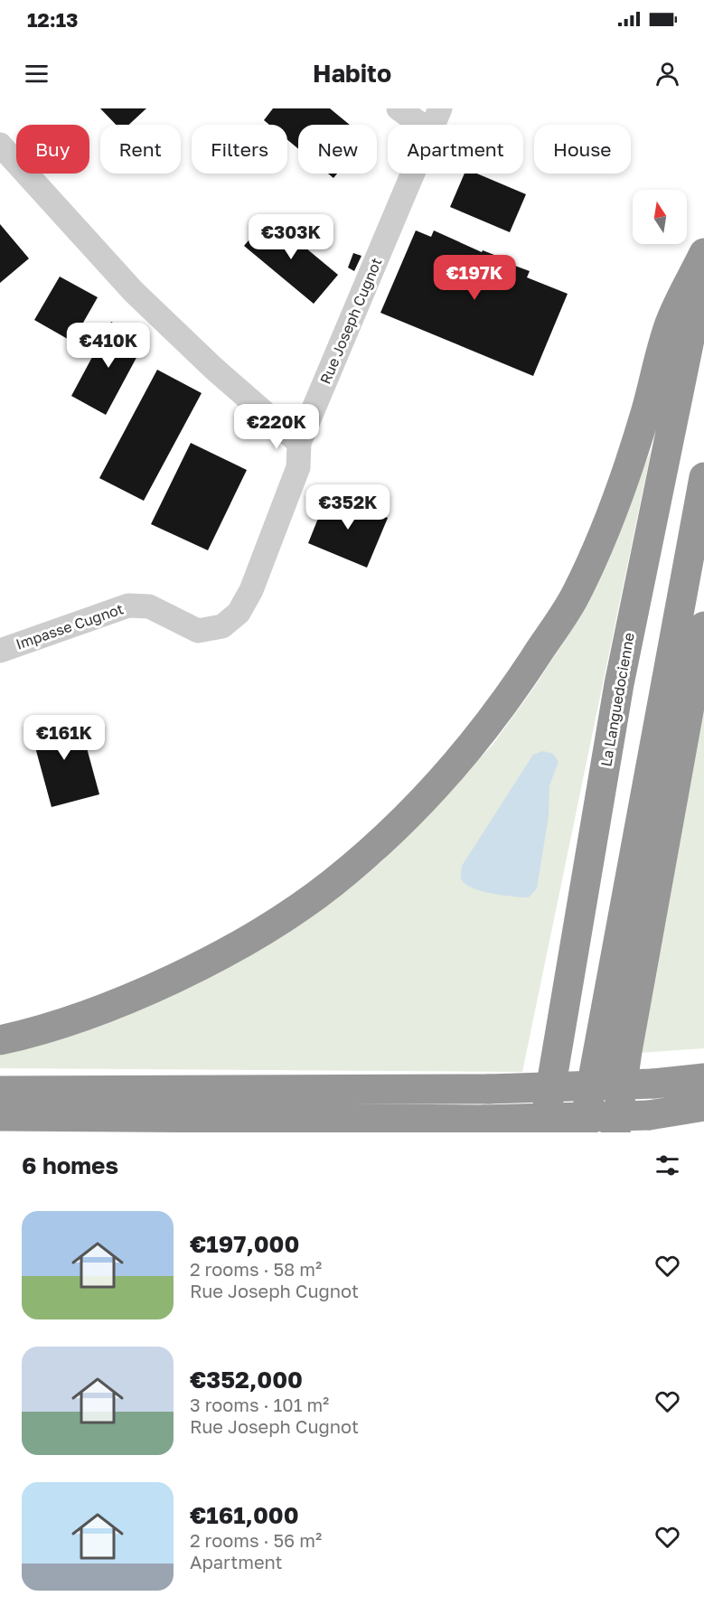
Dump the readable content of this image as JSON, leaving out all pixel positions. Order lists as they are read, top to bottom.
{
  "streets": {
    "highway": ["La Languedocienne"],
    "street": ["Rue Joseph Cugnot", "Impasse Cugnot"]
  },
  "crossings": [
    ["Rue Joseph Cugnot", "Impasse Cugnot"]
  ],
  "north": "top",
  "page": {
    "status": "12:13",
    "header": "Habito",
    "chip": [
      "Buy",
      "Rent",
      "Filters",
      "New",
      "Apartment",
      "House"
    ],
    "price": [
      "€303K",
      "€197K",
      "€410K",
      "€220K",
      "€352K",
      "€161K"
    ],
    "heading": "6 homes",
    "list": [
      {
        "name": "€197,000",
        "note": "2 rooms · 58 m² · Rue Joseph Cugnot"
      },
      {
        "name": "€352,000",
        "note": "3 rooms · 101 m² · Rue Joseph Cugnot"
      },
      {
        "name": "€161,000",
        "note": "2 rooms · 56 m² · Apartment"
      }
    ]
  }
}
